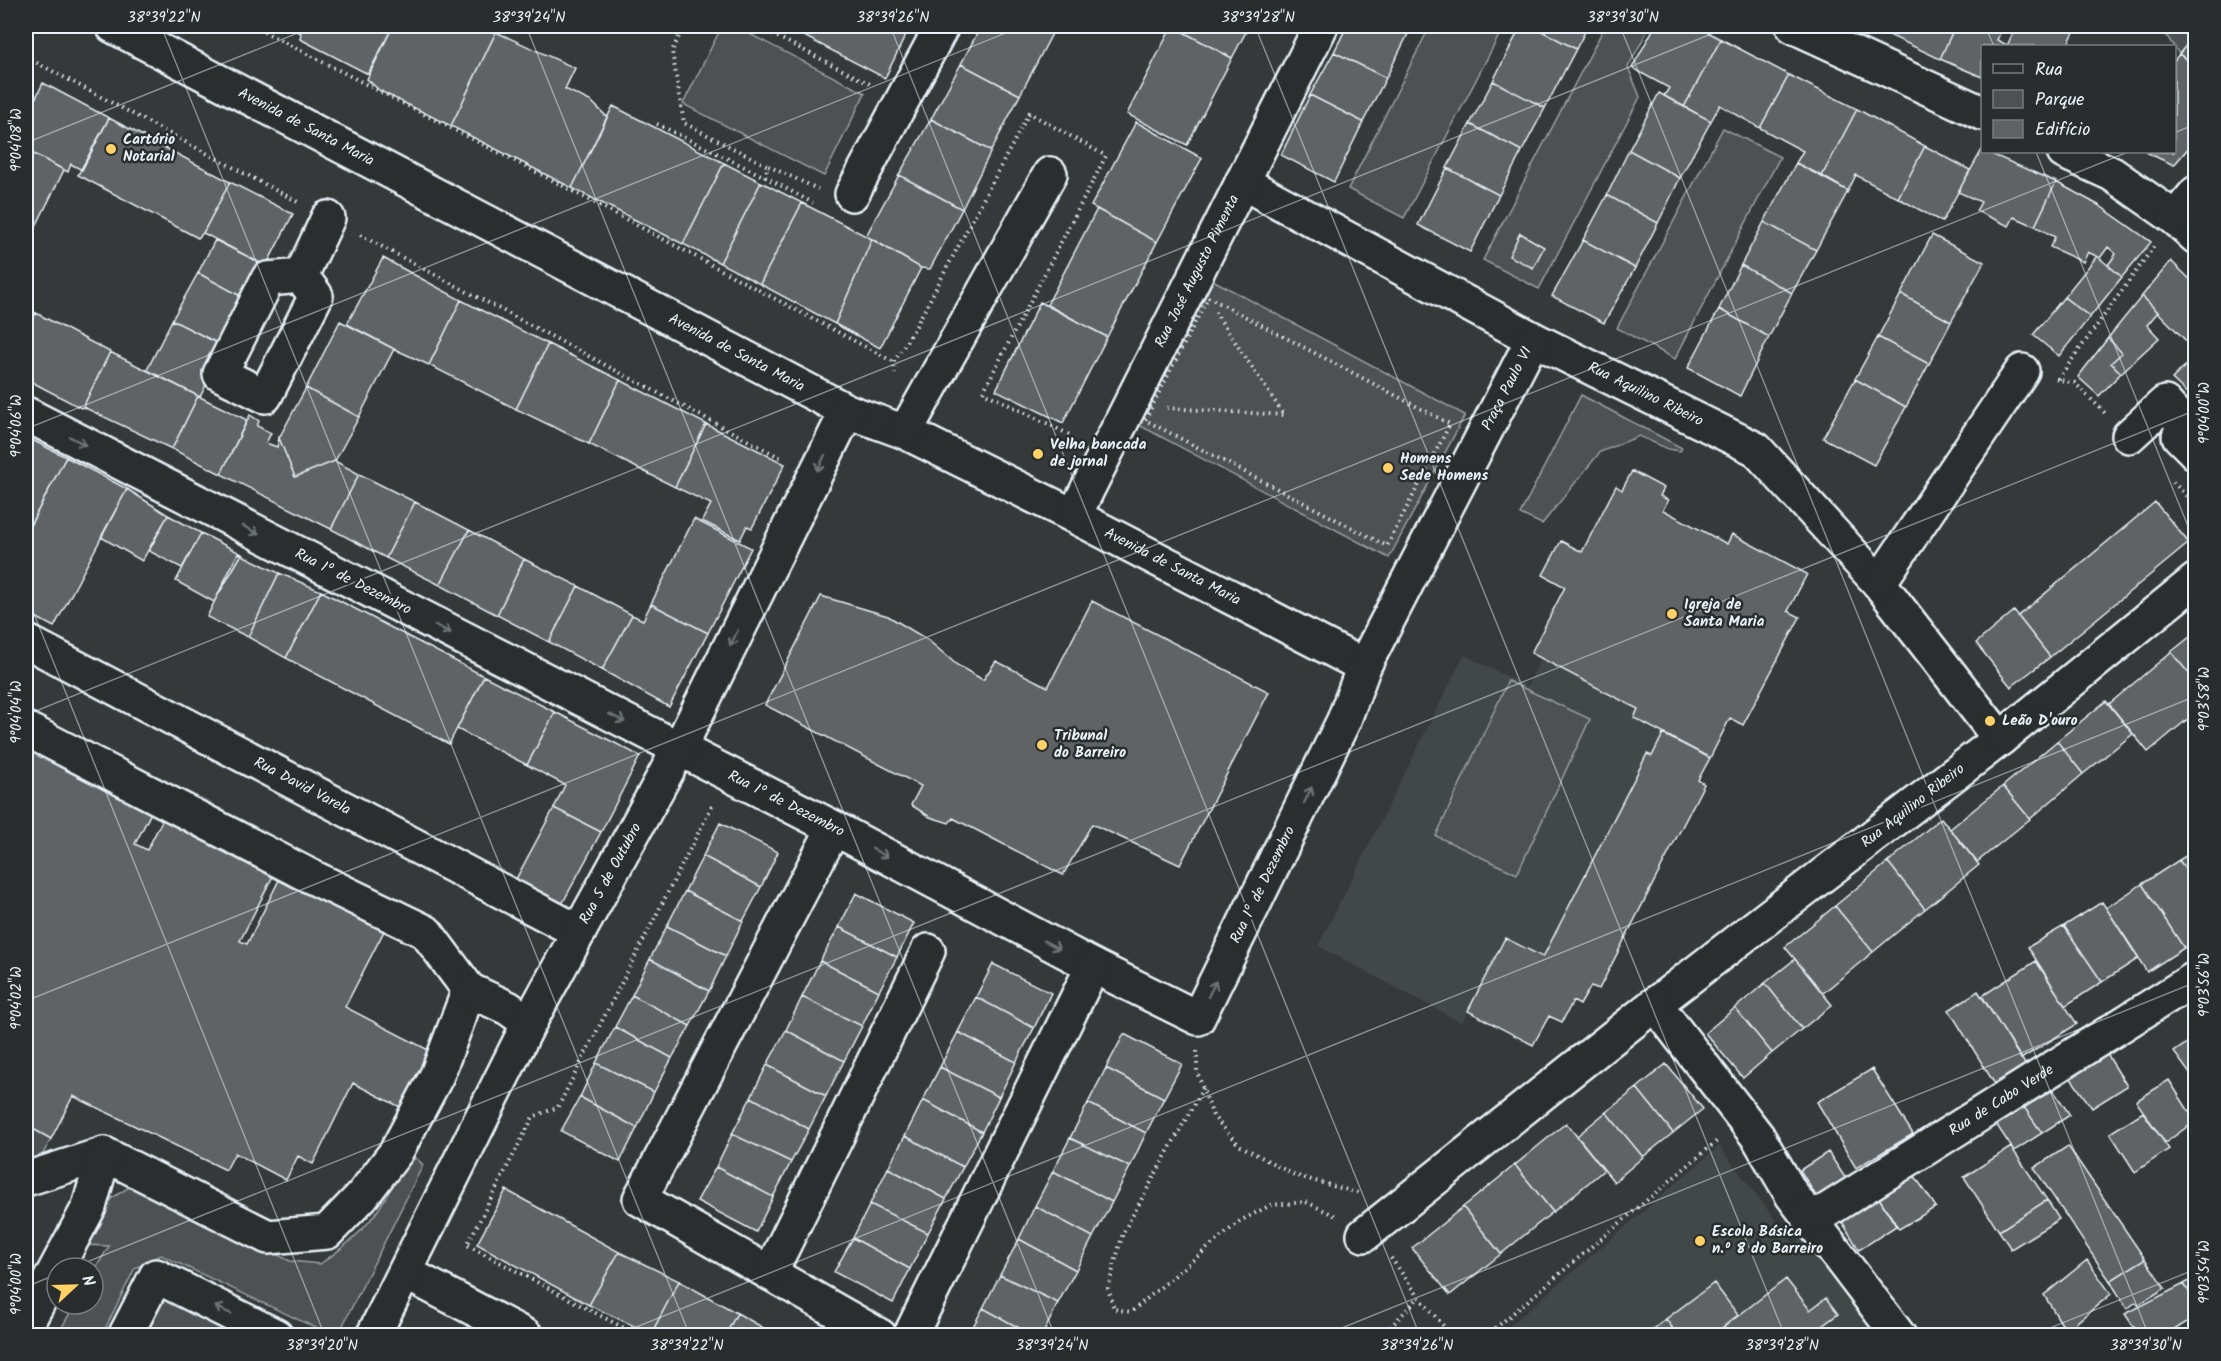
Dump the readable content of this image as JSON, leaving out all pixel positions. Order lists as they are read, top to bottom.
{
  "streets": {
    "street": [
      "Avenida de Santa Maria",
      "Rua José Augusto Pimenta",
      "Praça Paulo VI",
      "Rua Aquilino Ribeiro",
      "Rua 1º de Dezembro",
      "Rua David Varela",
      "Rua 5 de Outubro",
      "Rua de Cabo Verde"
    ]
  },
  "crossings": [
    ["Avenida de Santa Maria", "Rua José Augusto Pimenta"],
    ["Avenida de Santa Maria", "Praça Paulo VI"],
    ["Avenida de Santa Maria", "Rua 1º de Dezembro"],
    ["Avenida de Santa Maria", "Rua 5 de Outubro"],
    ["Rua José Augusto Pimenta", "Praça Paulo VI"],
    ["Praça Paulo VI", "Rua Aquilino Ribeiro"],
    ["Praça Paulo VI", "Rua 1º de Dezembro"],
    ["Rua 1º de Dezembro", "Rua 5 de Outubro"],
    ["Rua David Varela", "Rua 5 de Outubro"]
  ],
  "one_way": ["Rua 5 de Outubro"],
  "places": [
    "Cartório Notarial",
    "Velha bancada de jornal",
    "Homens Sede Homens",
    "Igreja de Santa Maria",
    "Leão D'ouro",
    "Tribunal do Barreiro",
    "Escola Básica n.º 8 do Barreiro"
  ],
  "legend": ["Rua", "Parque", "Edifício"],
  "north": "right",
  "coordinates": [
    "38°39'22\"N",
    "38°39'24\"N",
    "38°39'26\"N",
    "38°39'28\"N",
    "38°39'30\"N",
    "9°04'08\"W",
    "9°04'00\"W",
    "9°04'06\"W",
    "9°03'58\"W",
    "9°04'04\"W",
    "9°03'56\"W",
    "9°04'02\"W",
    "9°03'54\"W",
    "38°39'20\"N"
  ]
}
